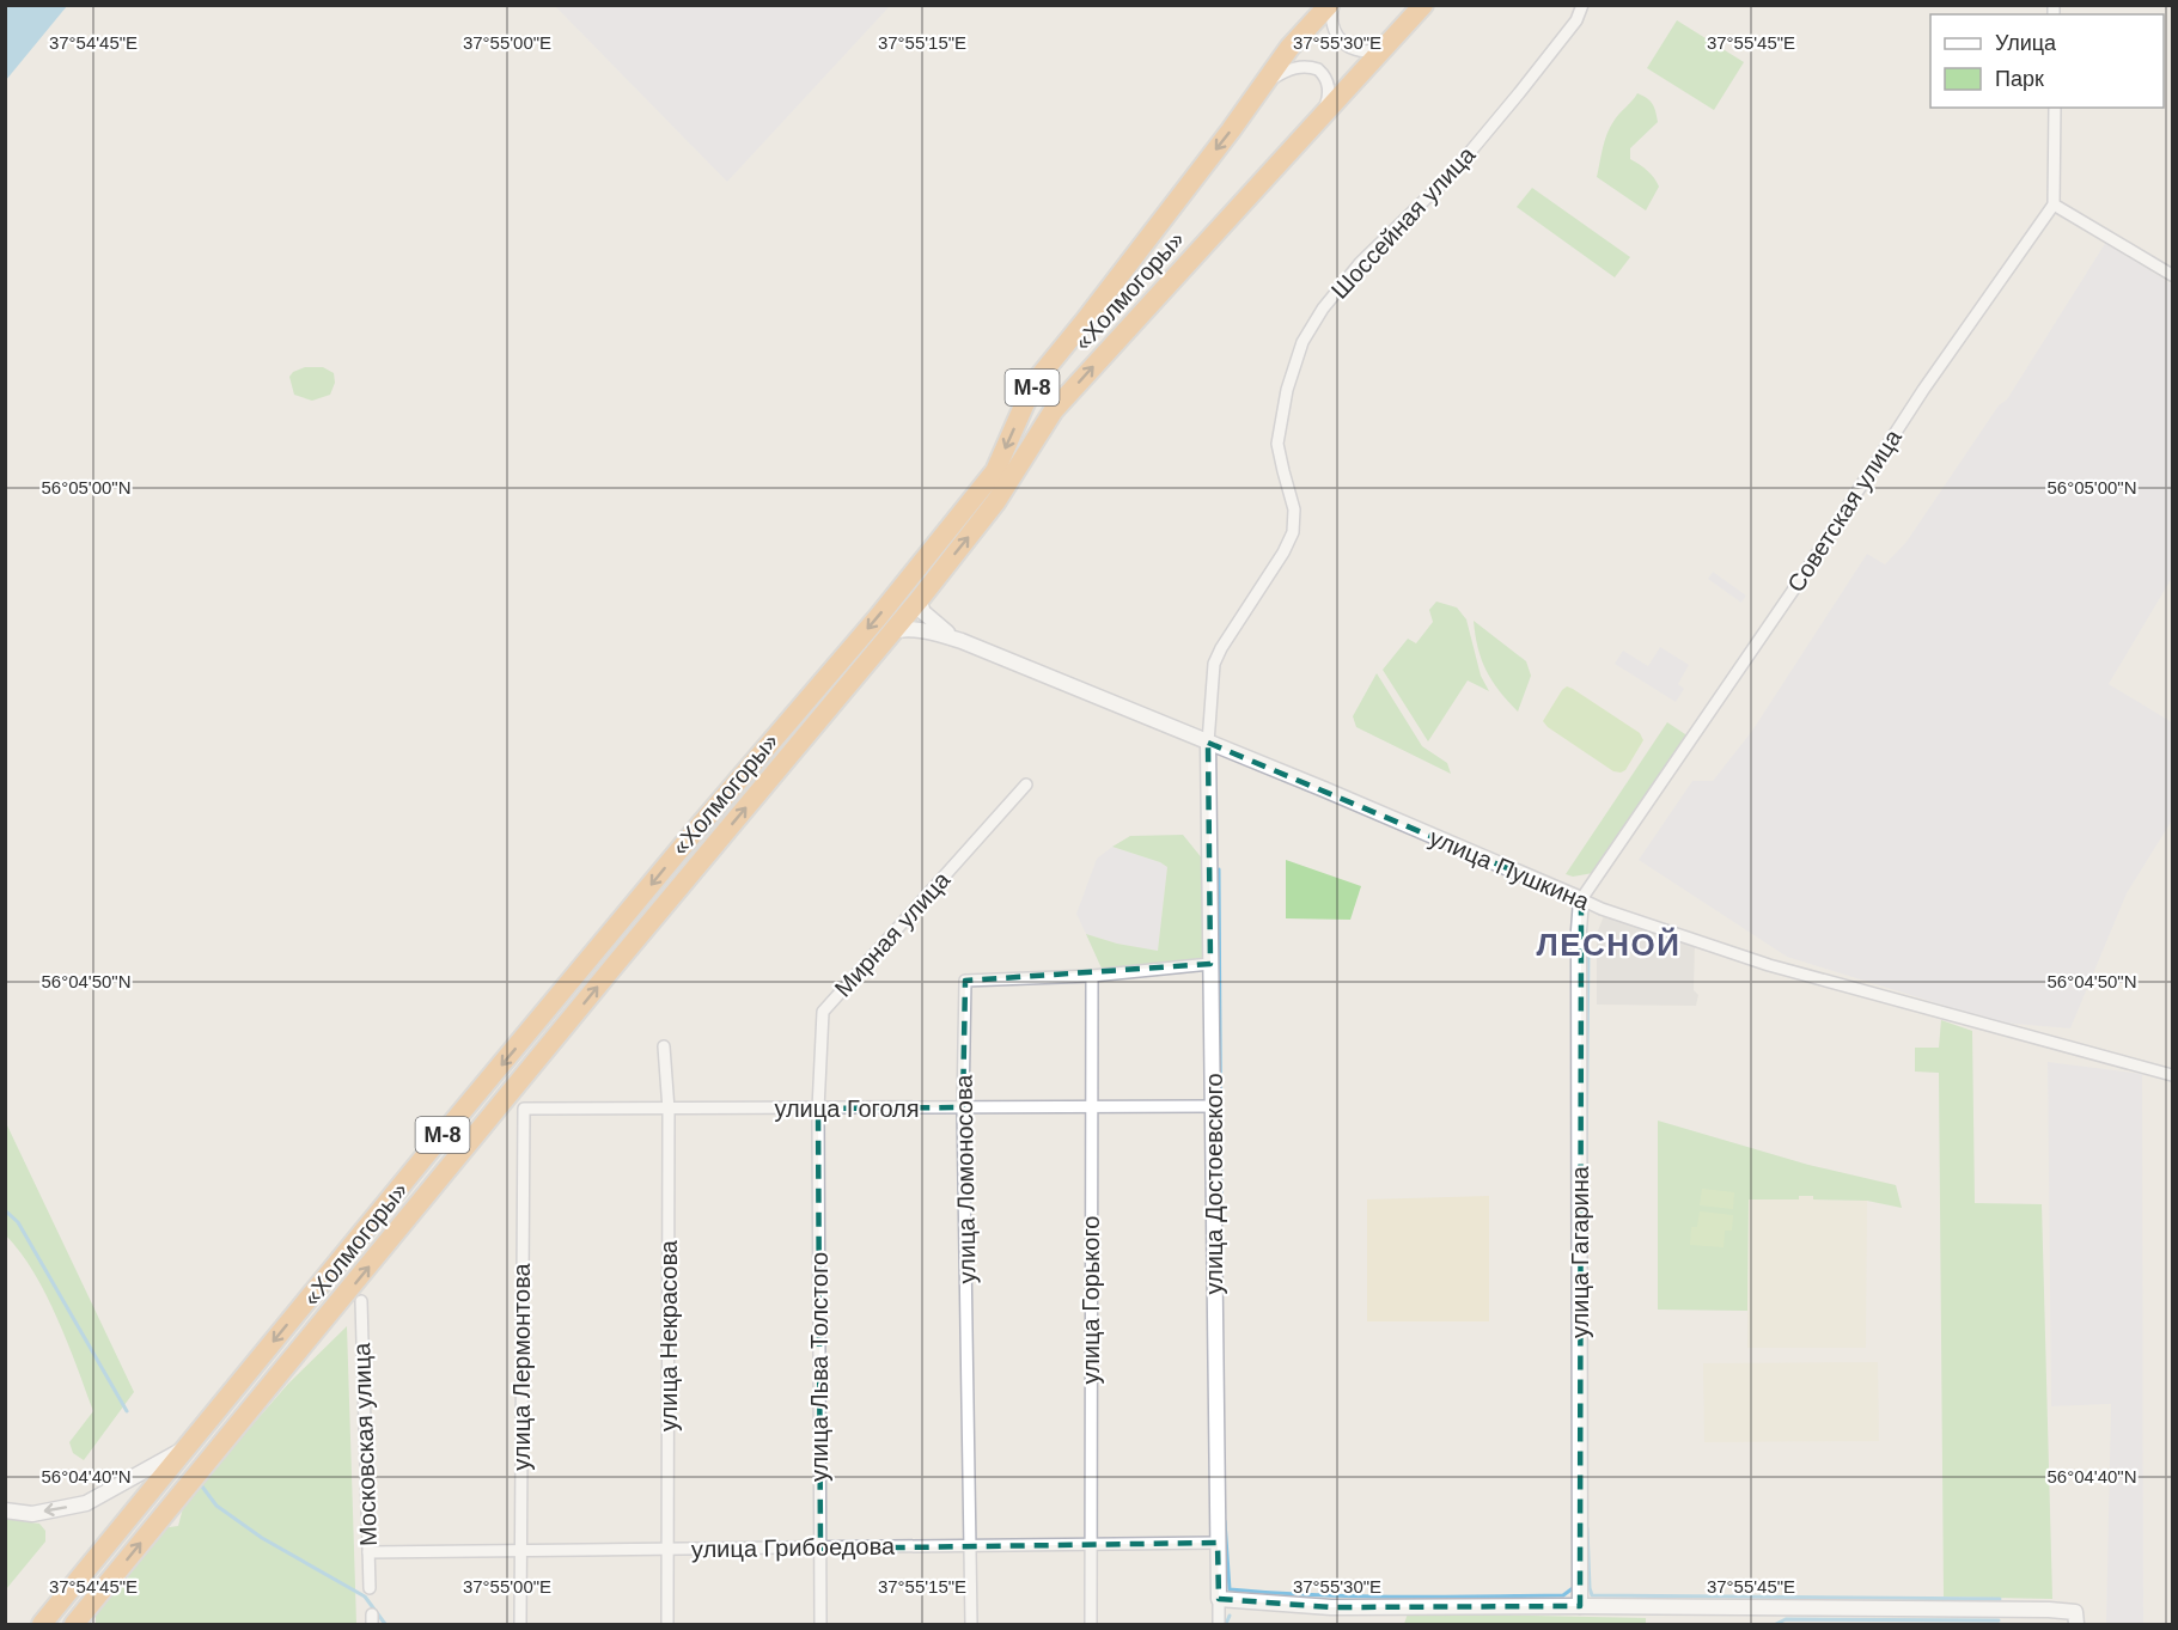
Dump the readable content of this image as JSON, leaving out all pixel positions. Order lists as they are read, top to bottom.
{
  "streets": {
    "highway": ["«Холмогоры»", "М-8"],
    "street": [
      "Шоссейная улица",
      "Советская улица",
      "улица Пушкина",
      "Мирная улица",
      "улица Гоголя",
      "улица Ломоносова",
      "улица Достоевского",
      "улица Гагарина",
      "улица Горького",
      "улица Некрасова",
      "улица Лермонтова",
      "улица Льва Толстого",
      "Московская улица",
      "улица Грибоедова"
    ]
  },
  "crossings": [
    ["Шоссейная улица", "улица Пушкина"],
    ["Шоссейная улица", "улица Достоевского"],
    ["Советская улица", "улица Пушкина"],
    ["Советская улица", "улица Гагарина"],
    ["улица Пушкина", "улица Достоевского"],
    ["улица Пушкина", "улица Гагарина"],
    ["Мирная улица", "улица Гоголя"],
    ["Мирная улица", "улица Льва Толстого"],
    ["улица Гоголя", "улица Ломоносова"],
    ["улица Гоголя", "улица Достоевского"],
    ["улица Гоголя", "улица Горького"],
    ["улица Гоголя", "улица Некрасова"],
    ["улица Гоголя", "улица Лермонтова"],
    ["улица Гоголя", "улица Льва Толстого"],
    ["улица Ломоносова", "улица Достоевского"],
    ["улица Ломоносова", "улица Горького"],
    ["улица Ломоносова", "улица Грибоедова"],
    ["улица Достоевского", "улица Грибоедова"],
    ["улица Горького", "улица Грибоедова"],
    ["улица Некрасова", "улица Грибоедова"],
    ["улица Лермонтова", "улица Грибоедова"],
    ["улица Льва Толстого", "улица Грибоедова"],
    ["Московская улица", "улица Грибоедова"]
  ],
  "districts": ["ЛЕСНОЙ"],
  "legend": ["Улица", "Парк"],
  "coordinates": [
    "37°54'45\"E",
    "37°55'00\"E",
    "37°55'15\"E",
    "37°55'30\"E",
    "37°55'45\"E",
    "56°05'00\"N",
    "56°04'50\"N",
    "56°04'40\"N"
  ]
}
